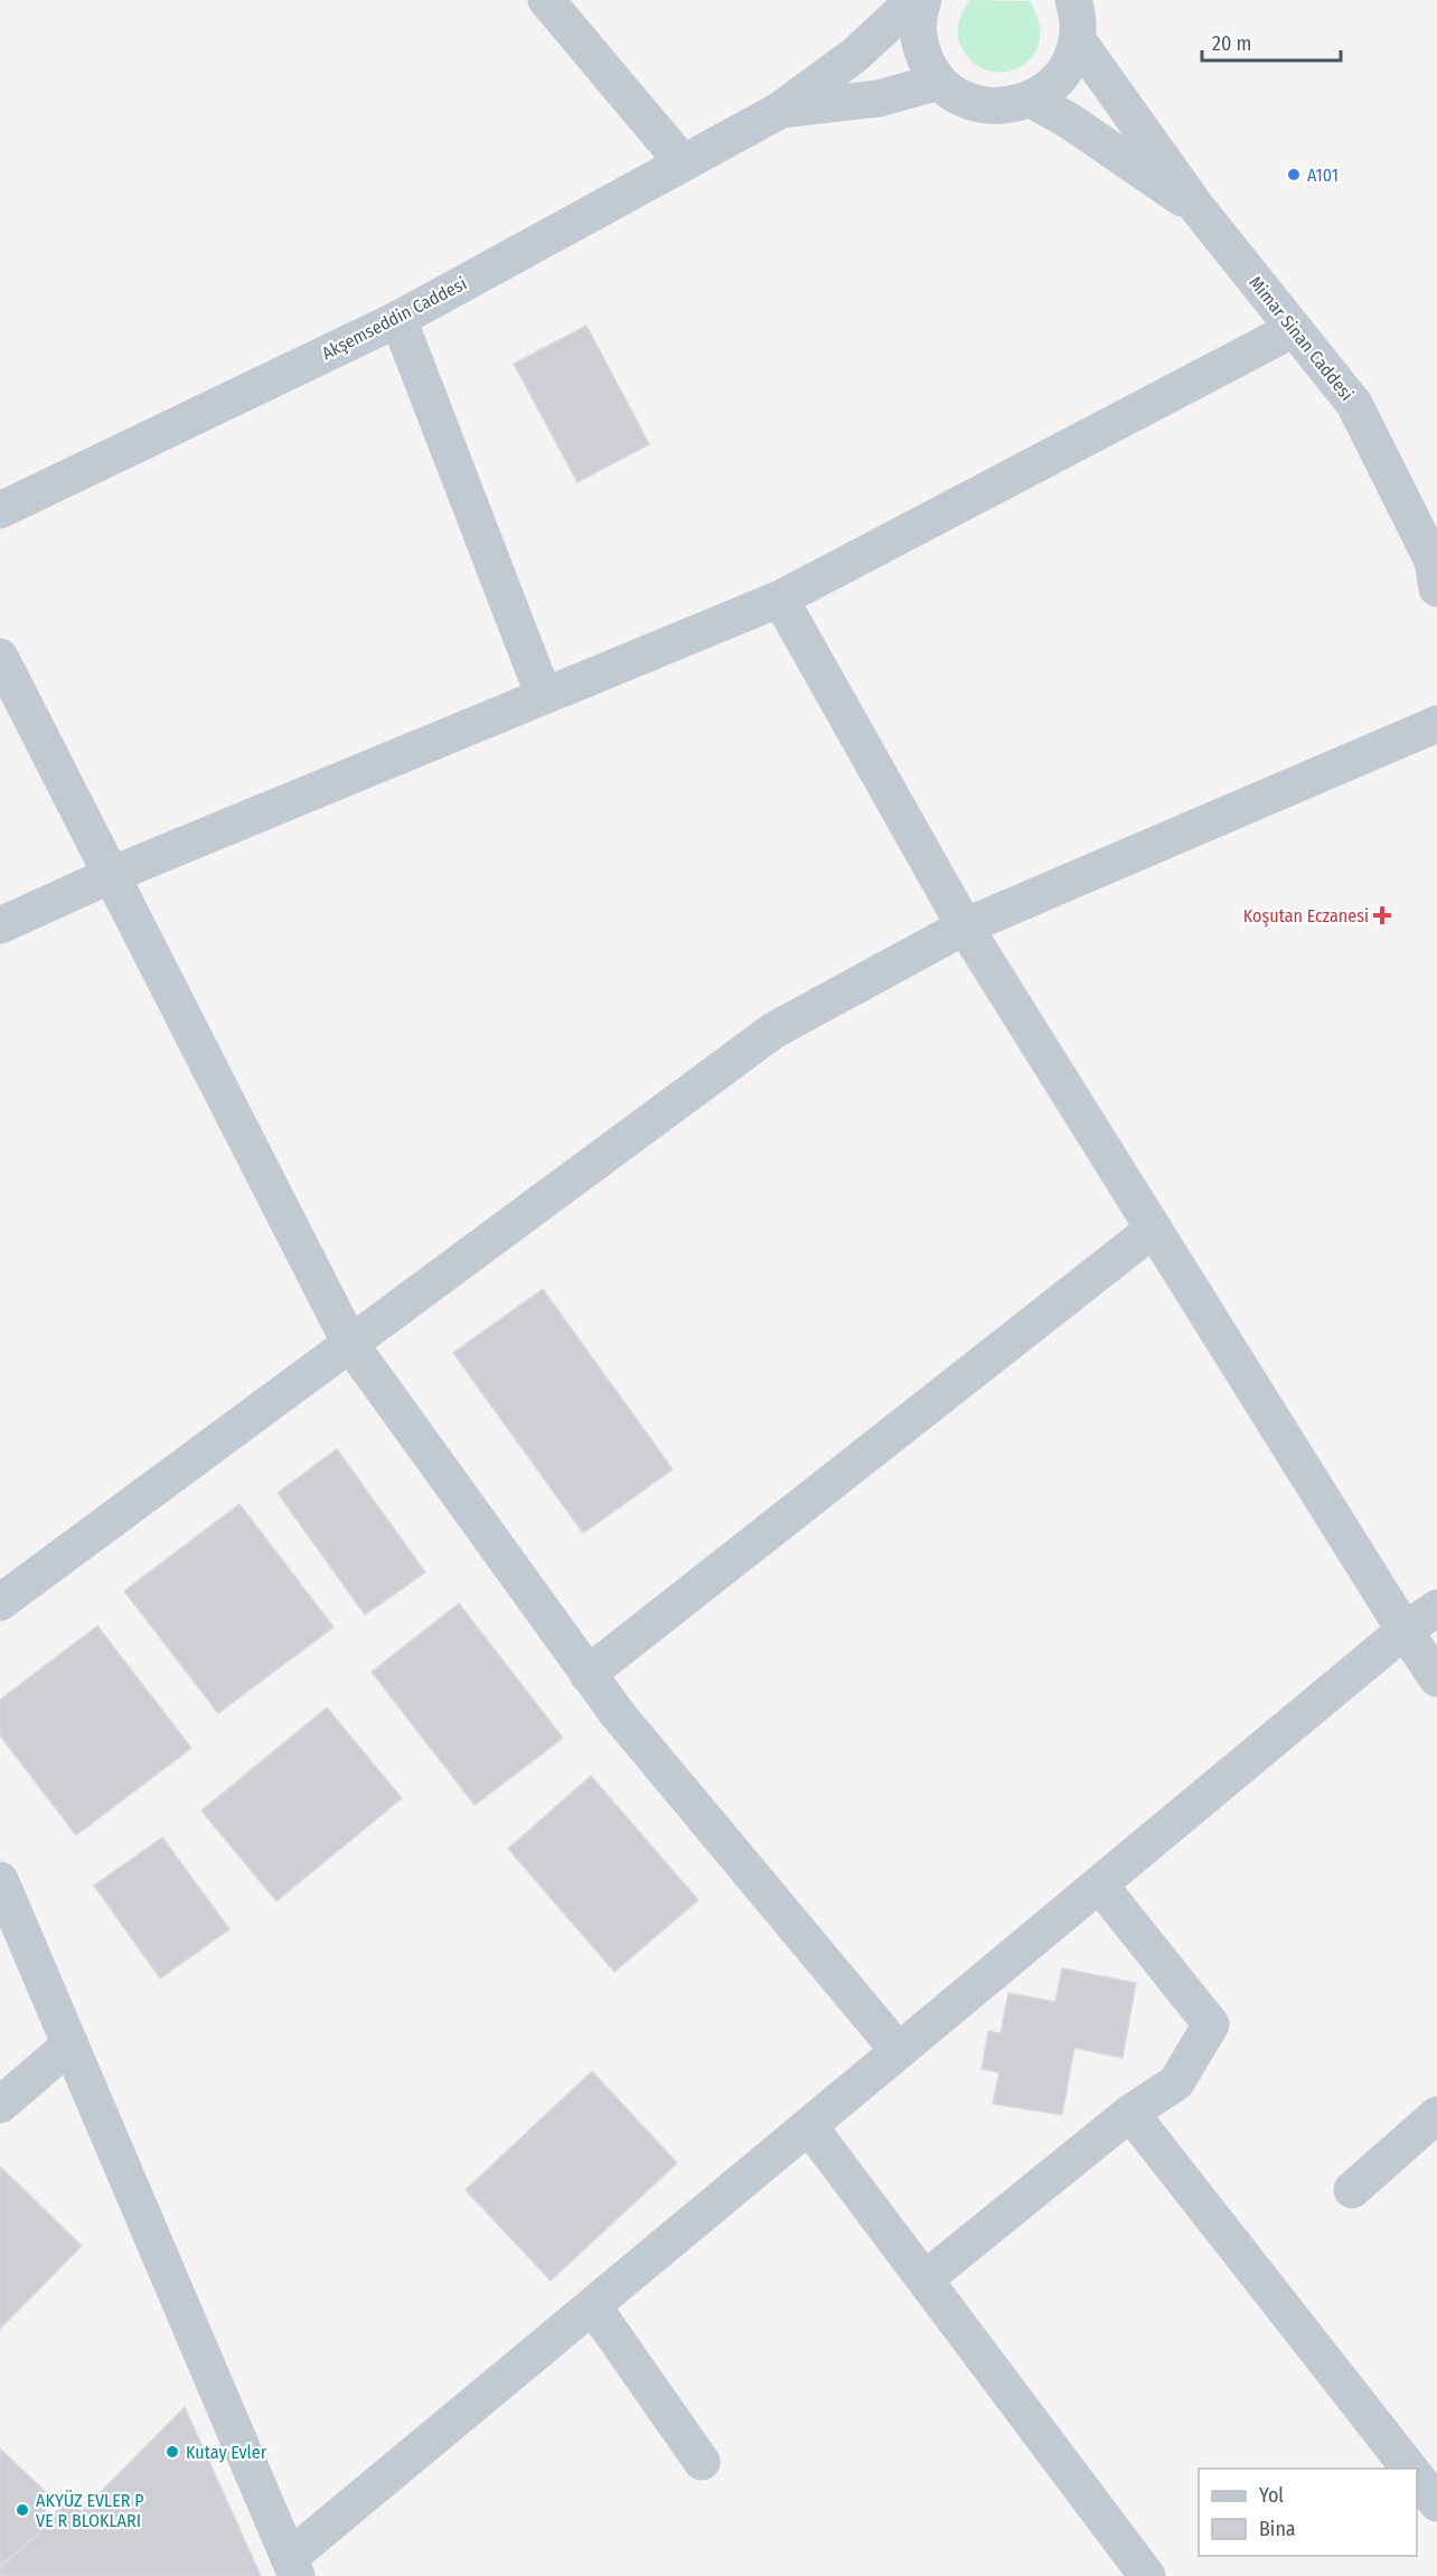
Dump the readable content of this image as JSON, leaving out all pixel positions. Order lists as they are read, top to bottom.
{
  "streets": {
    "street": ["Akşemseddin Caddesi", "Mimar Sinan Caddesi"]
  },
  "places": {
    "other": ["A101", "Kutay Evler", "AKYÜZ EVLER P VE R BLOKLARI"],
    "health": ["Koşutan Eczanesi"]
  },
  "legend": ["Yol", "Bina"],
  "scale_bar": "20 m"
}
